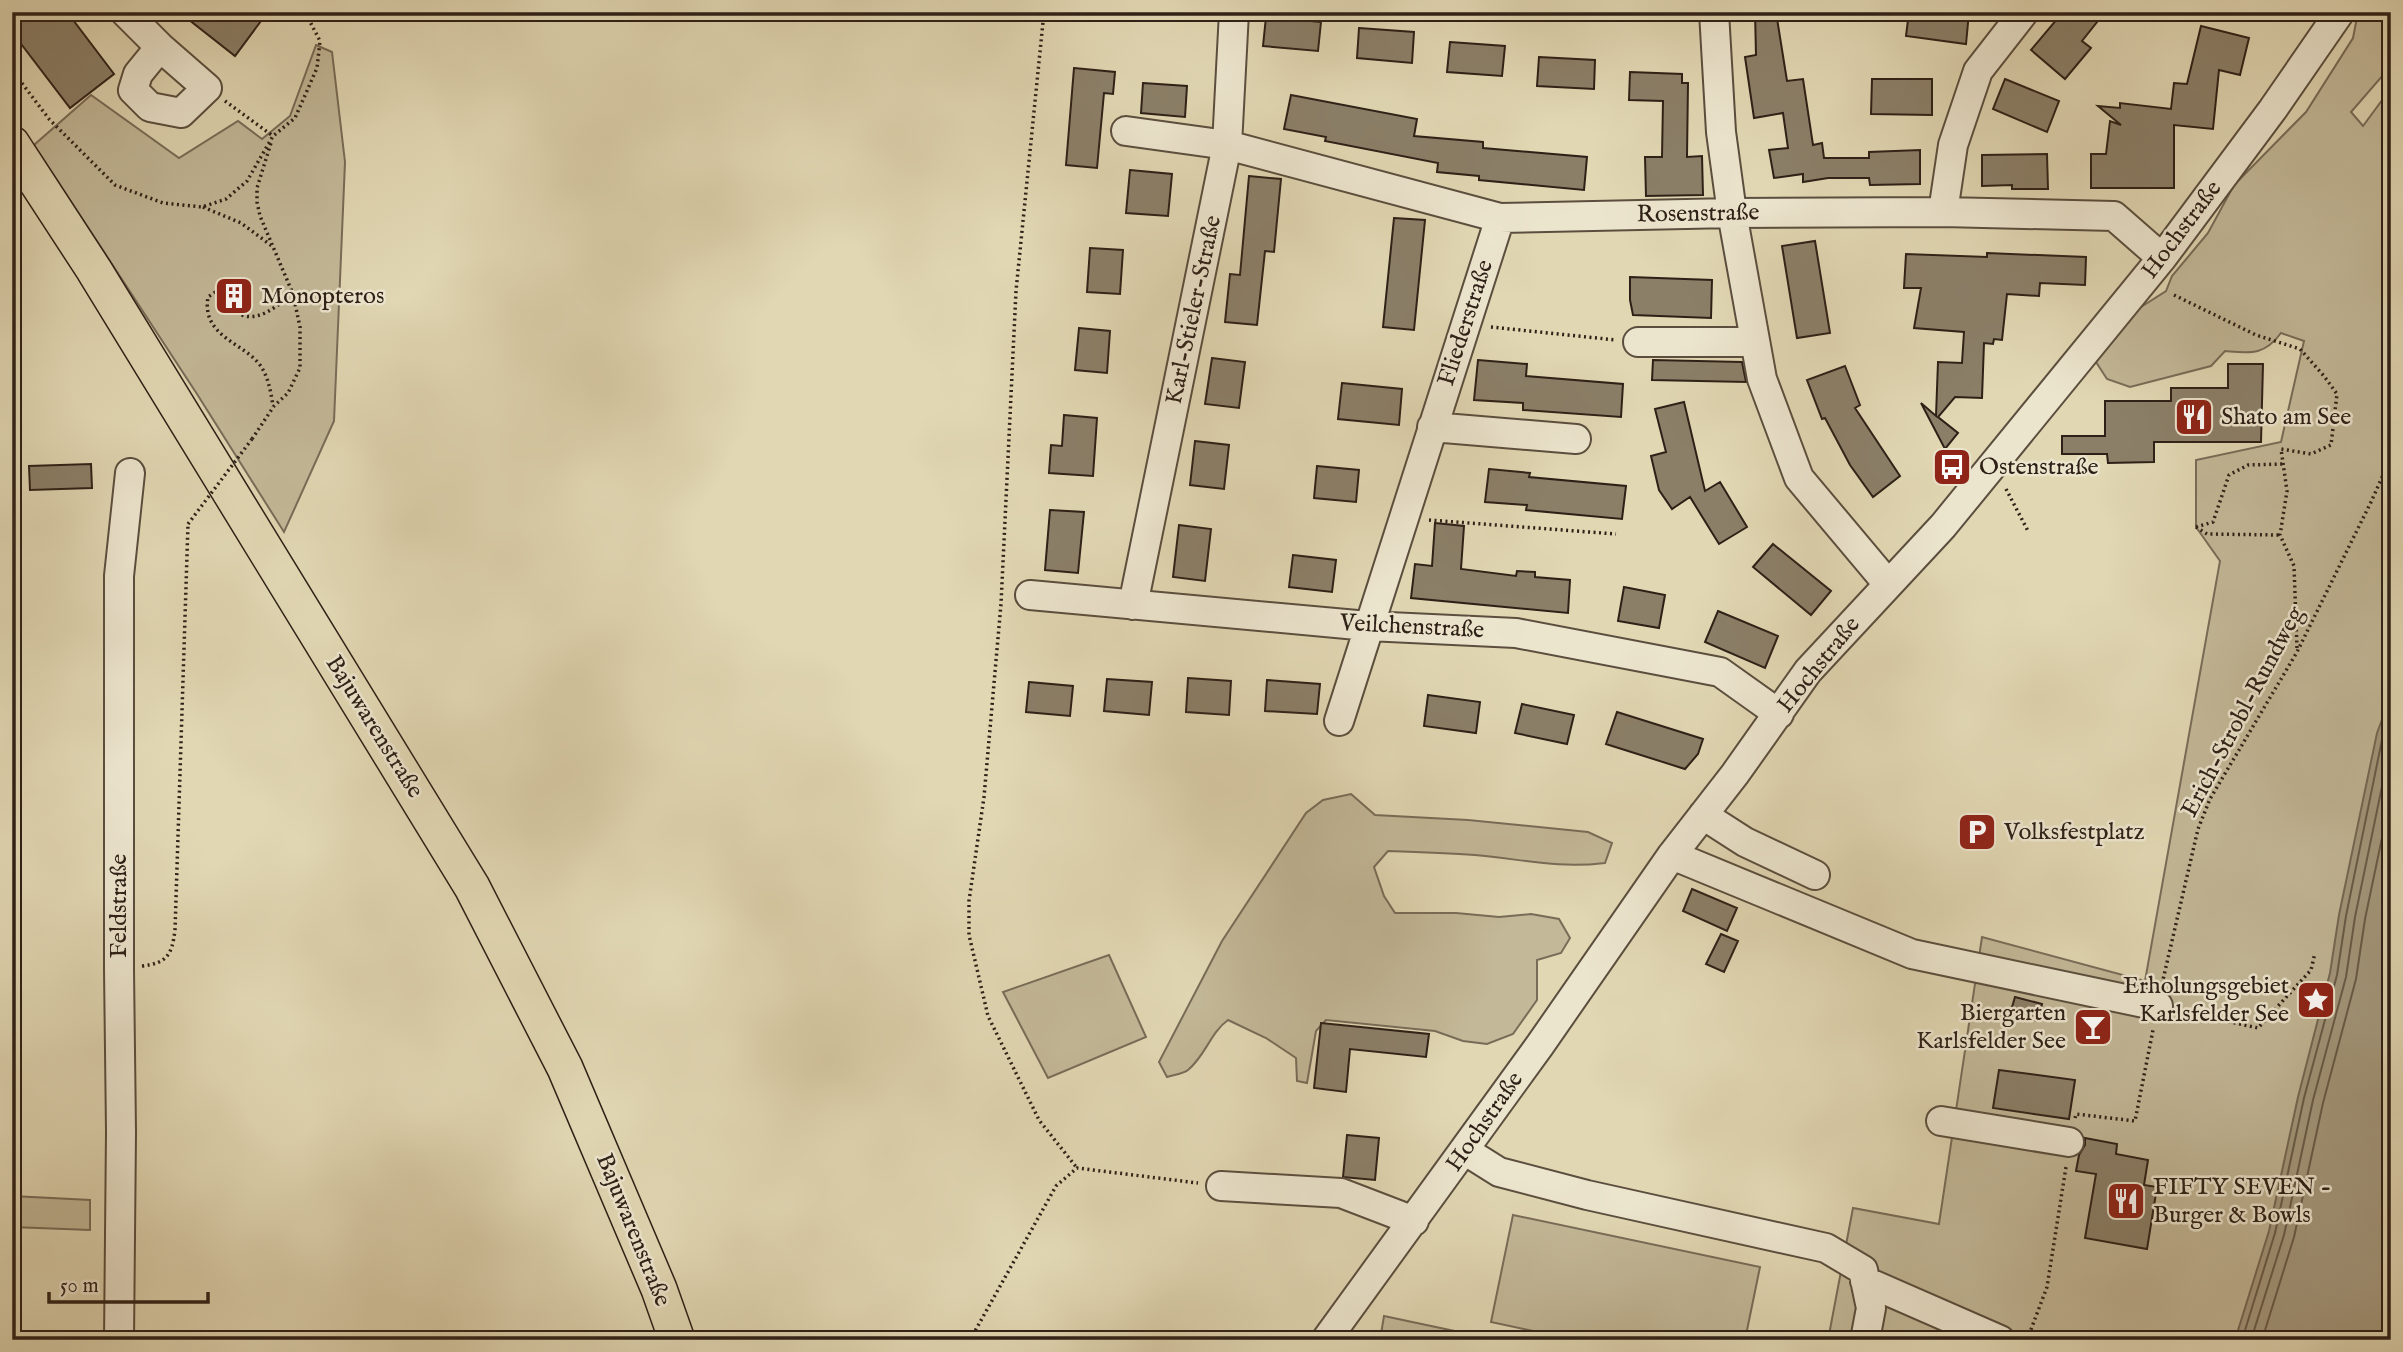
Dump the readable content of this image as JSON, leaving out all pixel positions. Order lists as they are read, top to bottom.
{
  "streets": {
    "main road": ["Bajuwarenstraße"],
    "street": [
      "Rosenstraße",
      "Hochstraße",
      "Karl-Stieler-Straße",
      "Fliederstraße",
      "Veilchenstraße",
      "Feldstraße"
    ],
    "path": ["Erich-Strobl-Rundweg"]
  },
  "crossings": [
    ["Rosenstraße", "Hochstraße"],
    ["Rosenstraße", "Karl-Stieler-Straße"],
    ["Rosenstraße", "Fliederstraße"],
    ["Hochstraße", "Veilchenstraße"],
    ["Karl-Stieler-Straße", "Veilchenstraße"],
    ["Fliederstraße", "Veilchenstraße"]
  ],
  "places": {
    "building": ["Monopteros"],
    "restaurant": ["Shato am See", "FIFTY SEVEN - Burger & Bowls"],
    "bus stop": ["Ostenstraße"],
    "parking": ["Volksfestplatz"],
    "place": ["Erholungsgebiet Karlsfelder See"],
    "bar": ["Biergarten Karlsfelder See"]
  },
  "scale_bar": "50 m"
}
